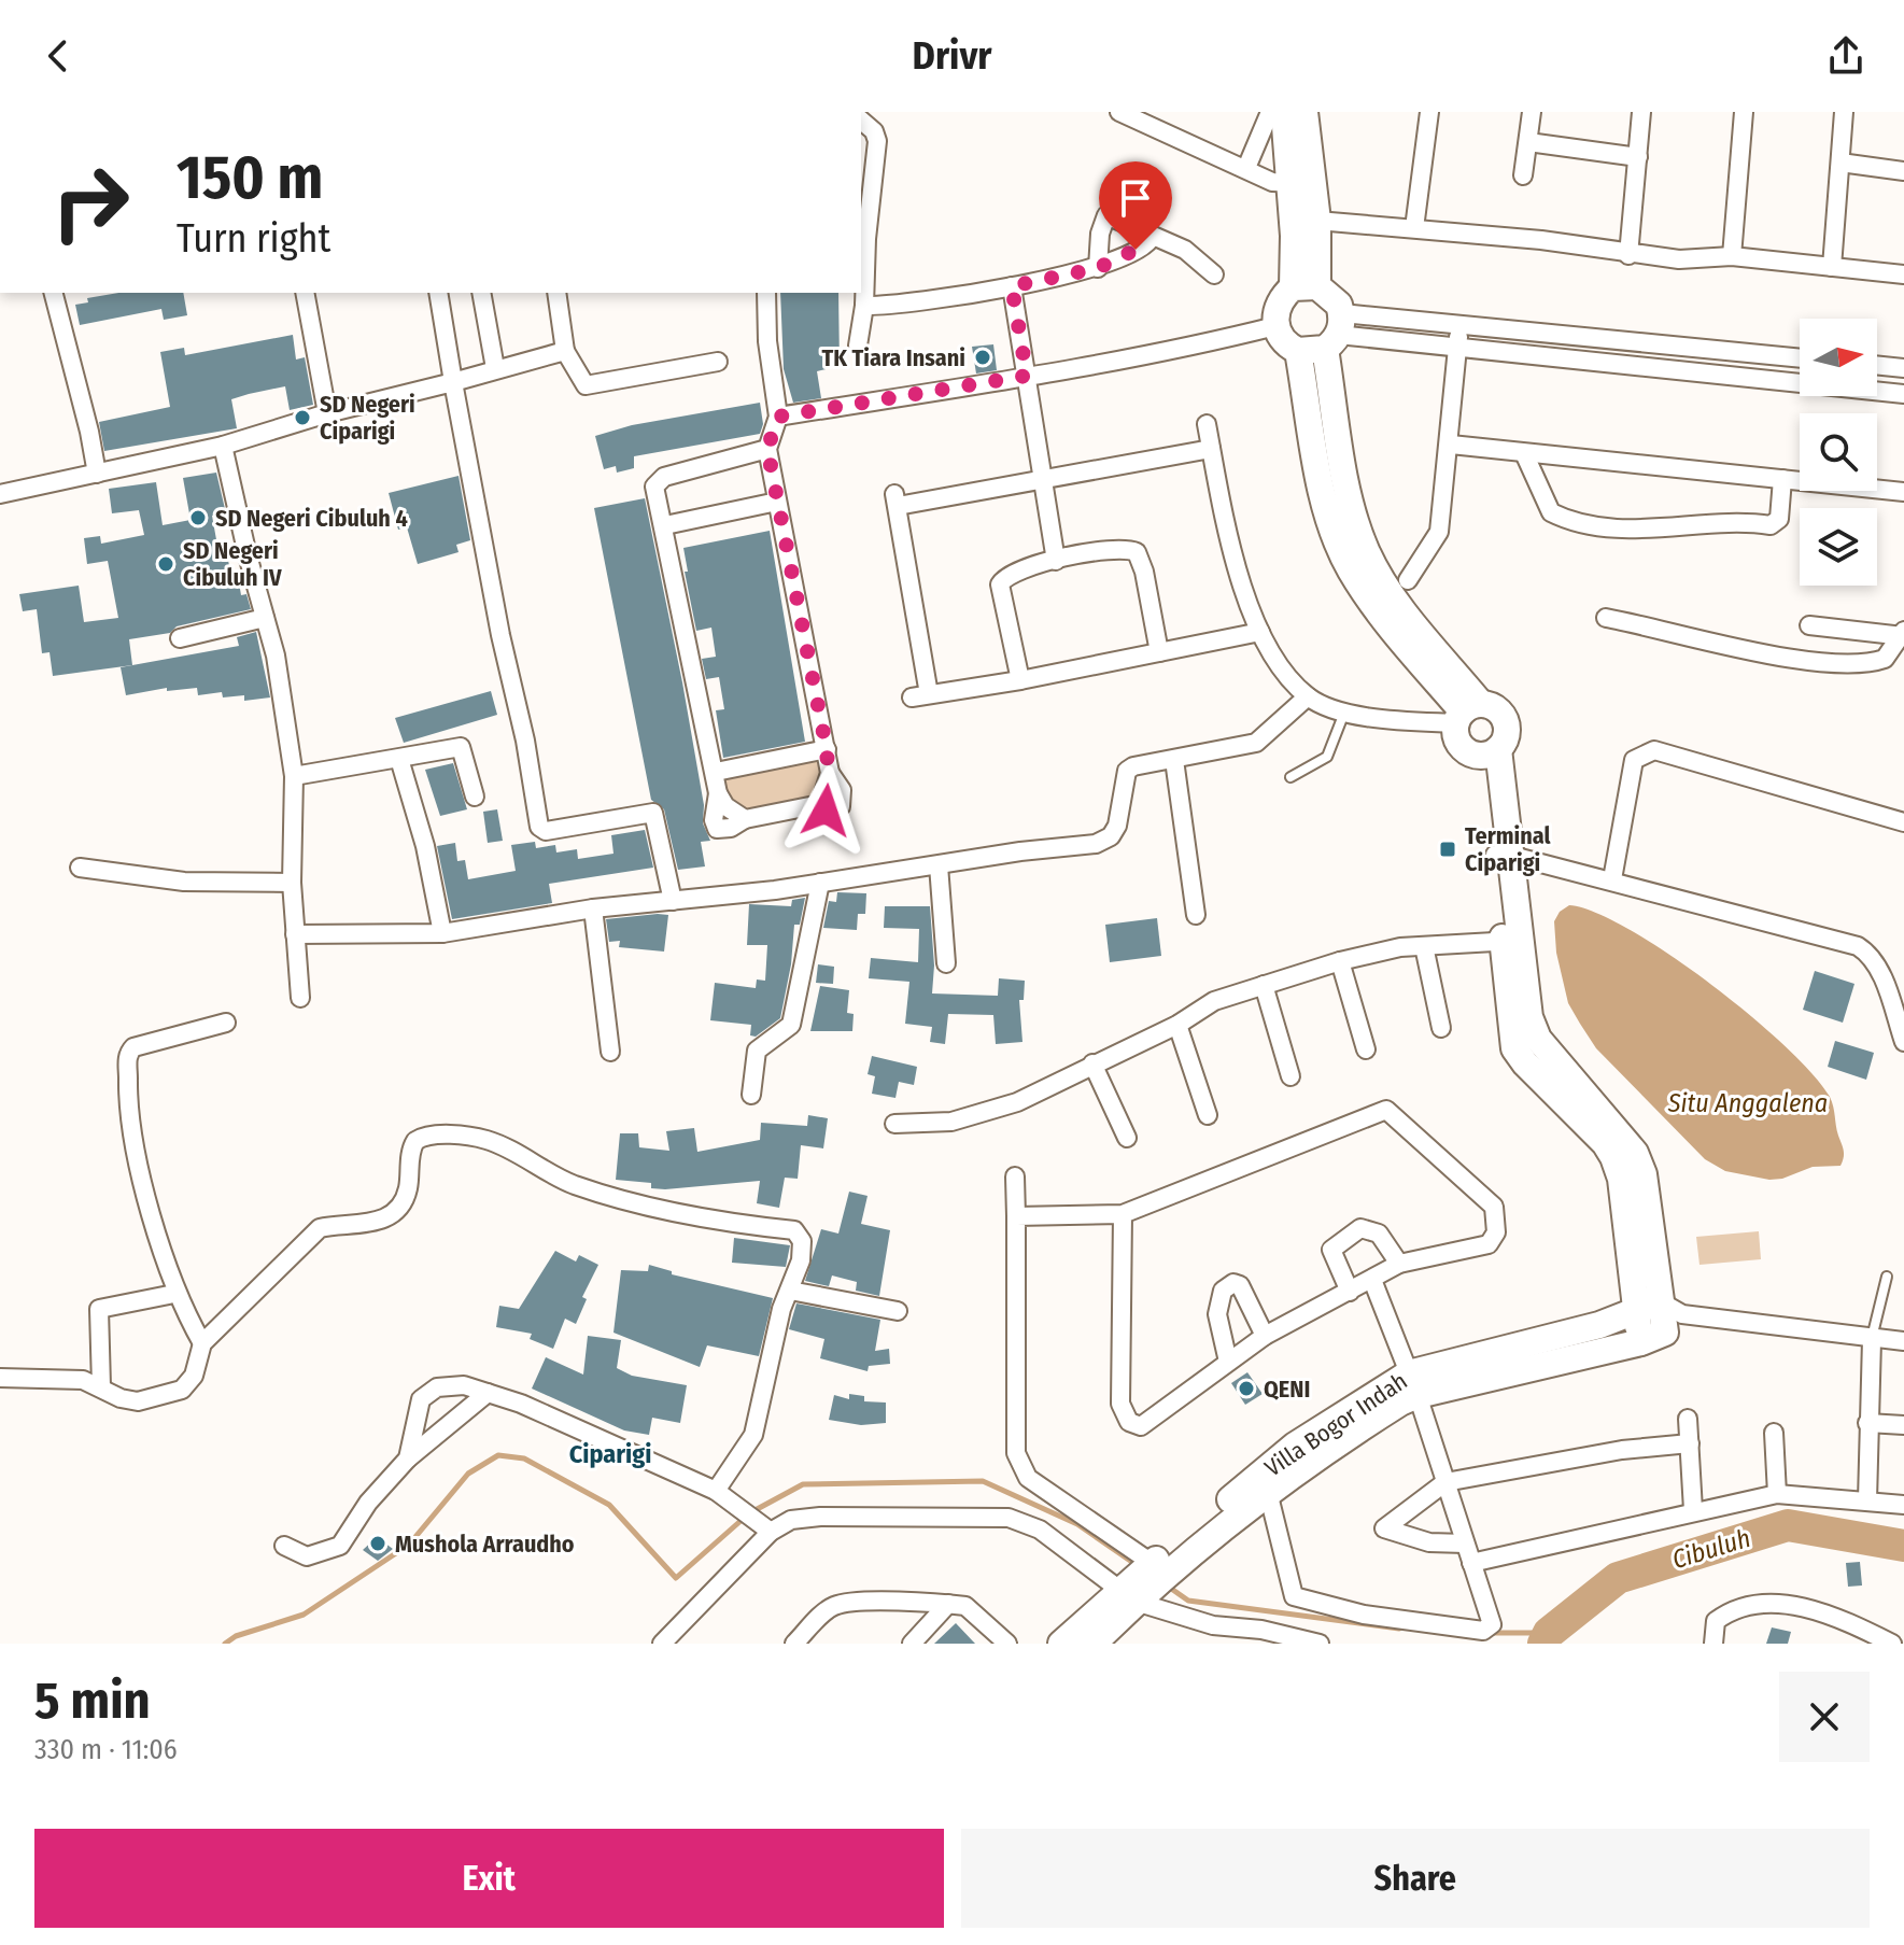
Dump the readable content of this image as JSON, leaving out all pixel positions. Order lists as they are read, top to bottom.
{
  "streets": {
    "street": ["Villa Bogor Indah"]
  },
  "districts": ["Ciparigi"],
  "water": ["Situ Anggalena", "Cibuluh"],
  "places": {
    "other": [
      "TK Tiara Insani",
      "SD Negeri Ciparigi",
      "SD Negeri Cibuluh 4",
      "SD Negeri Cibuluh IV",
      "QENI",
      "Mushola Arraudho"
    ],
    "transit": ["Terminal Ciparigi"]
  },
  "north": "right",
  "page": {
    "header": "Drivr",
    "turn": ["150 m", "Turn right"],
    "heading": ["5 min", "330 m · 11:06"],
    "buttons": ["Exit", "Share"]
  }
}
